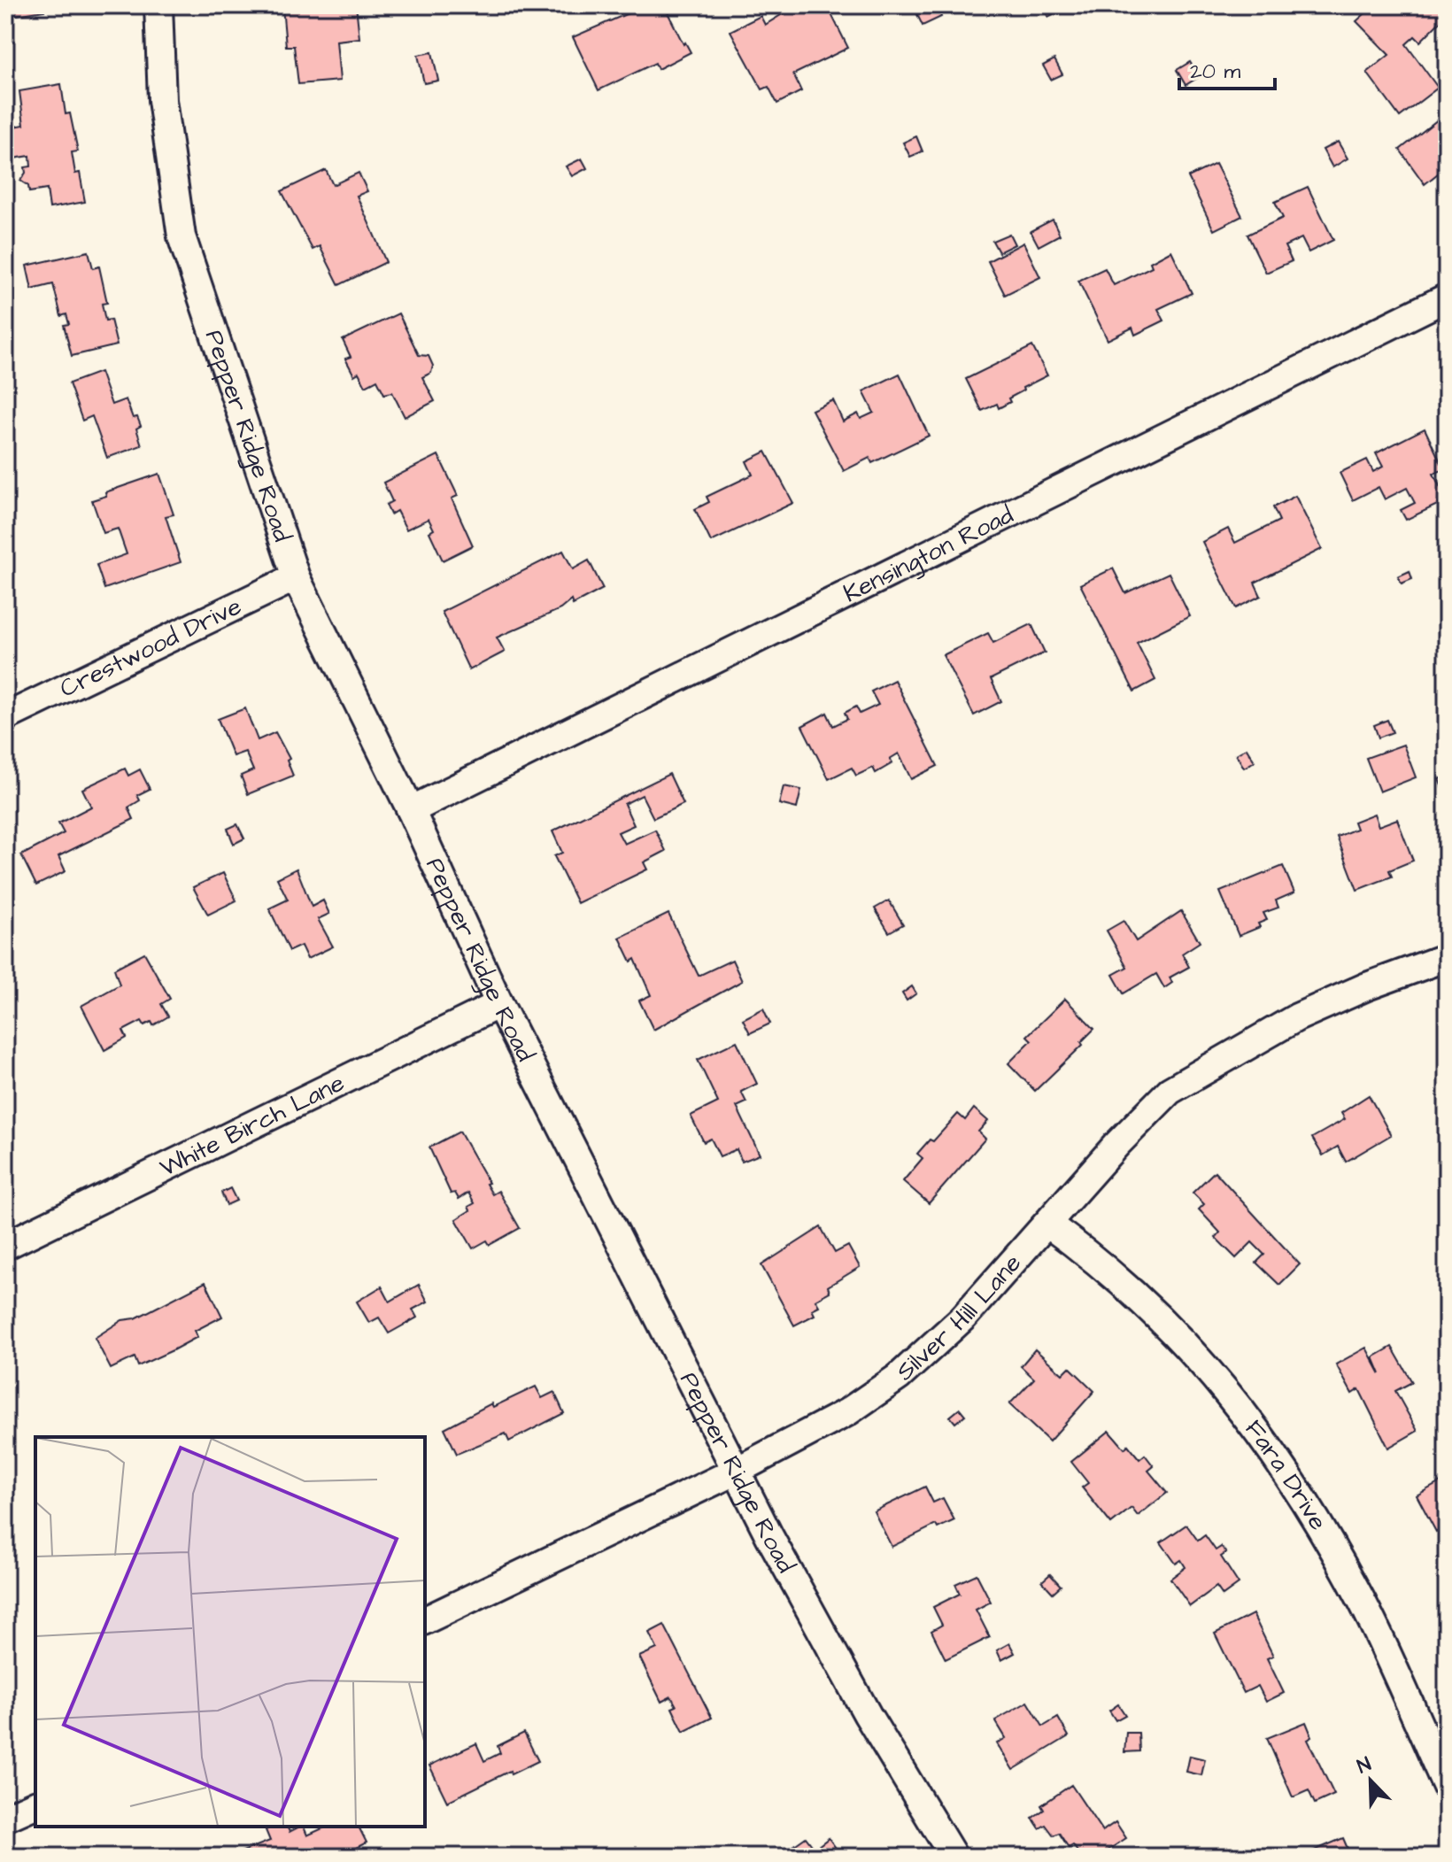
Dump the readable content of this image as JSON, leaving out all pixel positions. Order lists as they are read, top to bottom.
{
  "streets": {
    "street": [
      "Pepper Ridge Road",
      "Kensington Road",
      "Crestwood Drive",
      "White Birch Lane",
      "Silver Hill Lane",
      "Fara Drive"
    ]
  },
  "crossings": [
    ["Pepper Ridge Road", "Kensington Road"],
    ["Pepper Ridge Road", "Crestwood Drive"],
    ["Pepper Ridge Road", "White Birch Lane"],
    ["Pepper Ridge Road", "Silver Hill Lane"],
    ["Silver Hill Lane", "Fara Drive"]
  ],
  "scale_bar": "20 m",
  "north": "top left"
}
